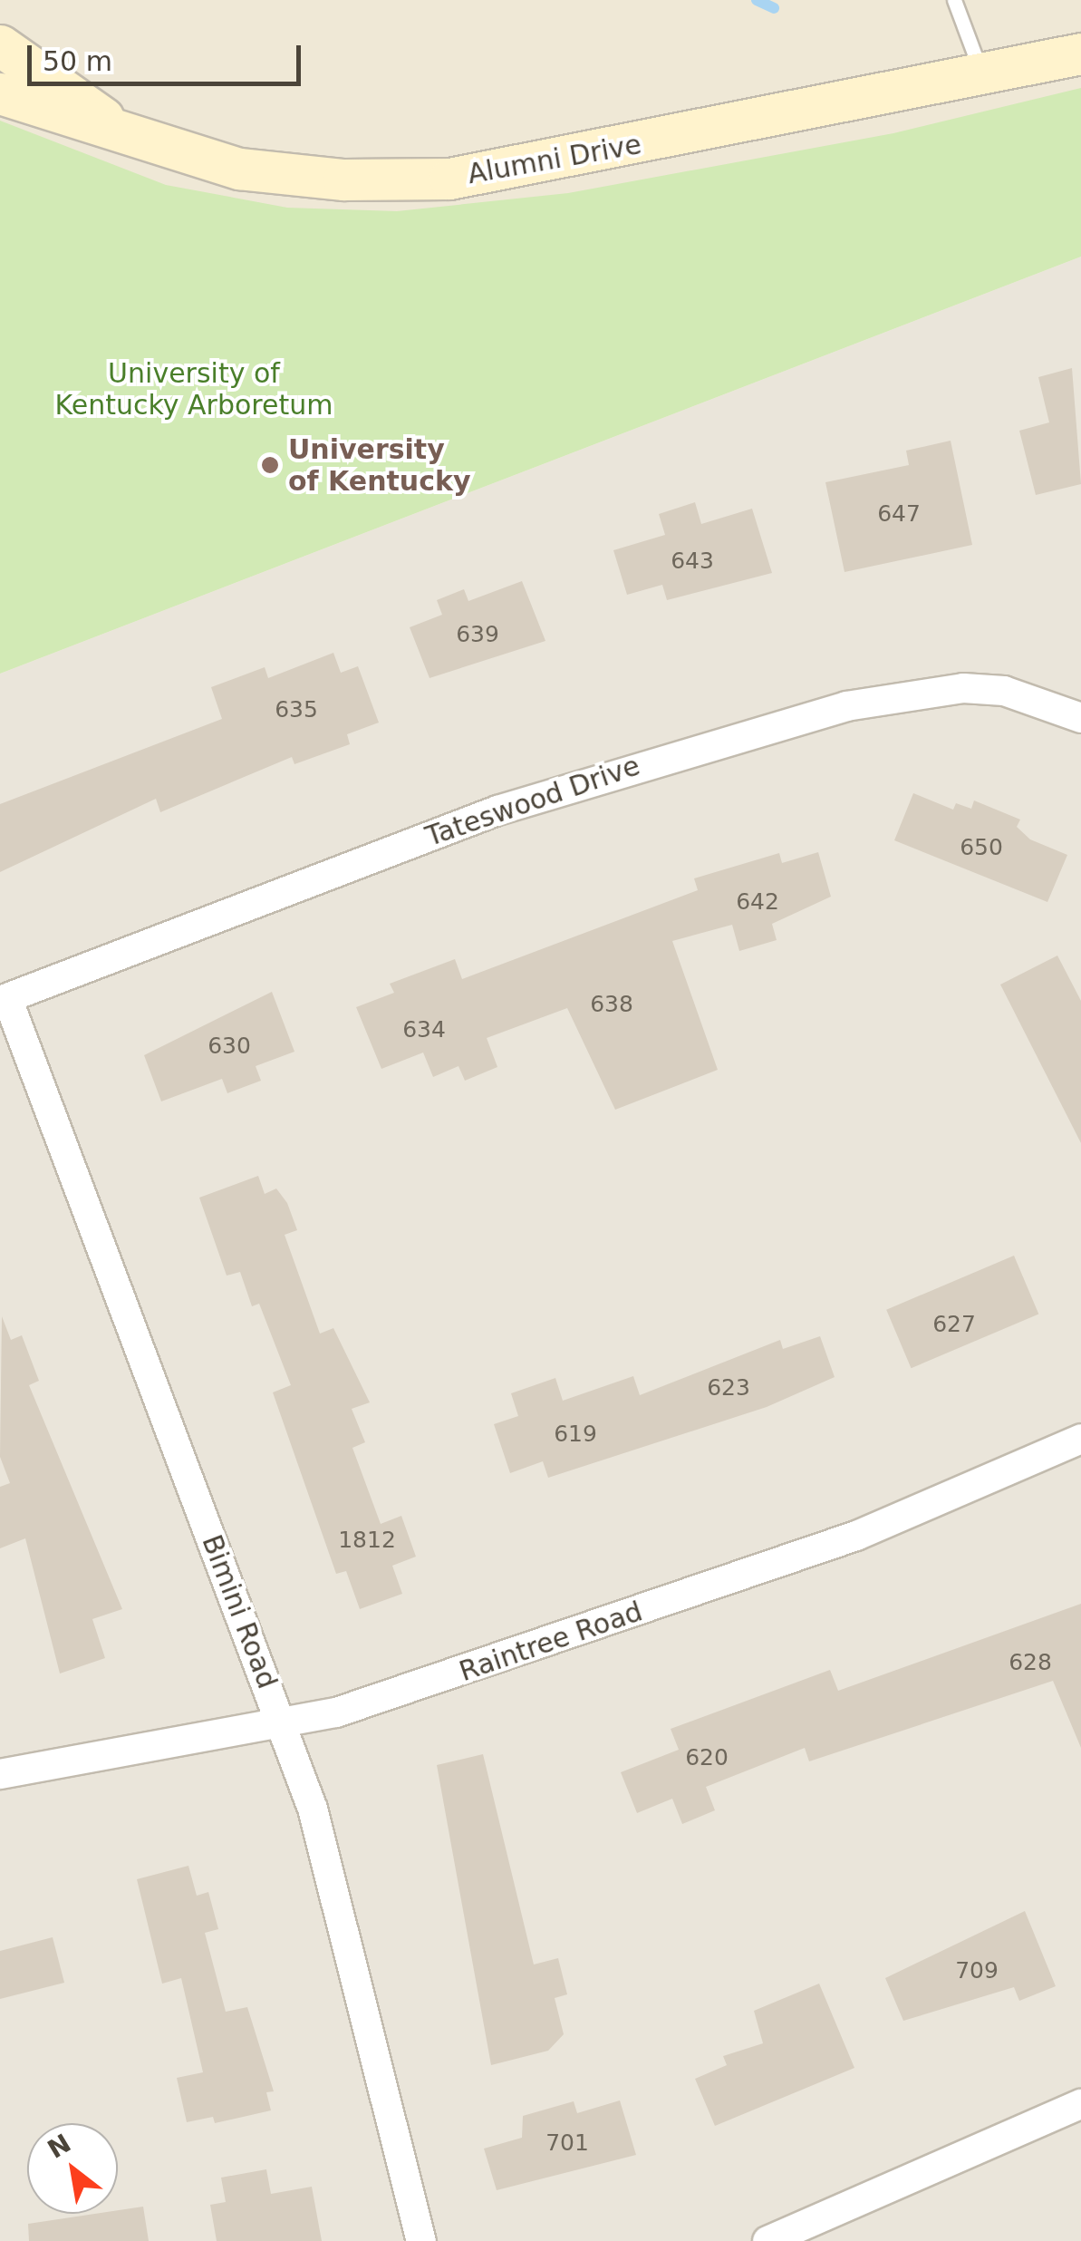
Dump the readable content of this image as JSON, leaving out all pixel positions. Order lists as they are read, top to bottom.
{
  "streets": {
    "main road": ["Alumni Drive"],
    "street": ["Tateswood Drive", "Bimini Road", "Raintree Road"]
  },
  "crossings": [
    ["Tateswood Drive", "Bimini Road"],
    ["Bimini Road", "Raintree Road"]
  ],
  "parks": ["University of Kentucky Arboretum"],
  "places": ["University of Kentucky"],
  "house_numbers": [
    "647",
    "643",
    "639",
    "635",
    "650",
    "642",
    "638",
    "634",
    "630",
    "627",
    "623",
    "619",
    "1812",
    "628",
    "620",
    "709",
    "701"
  ],
  "scale_bar": "50 m",
  "north": "top left"
}
